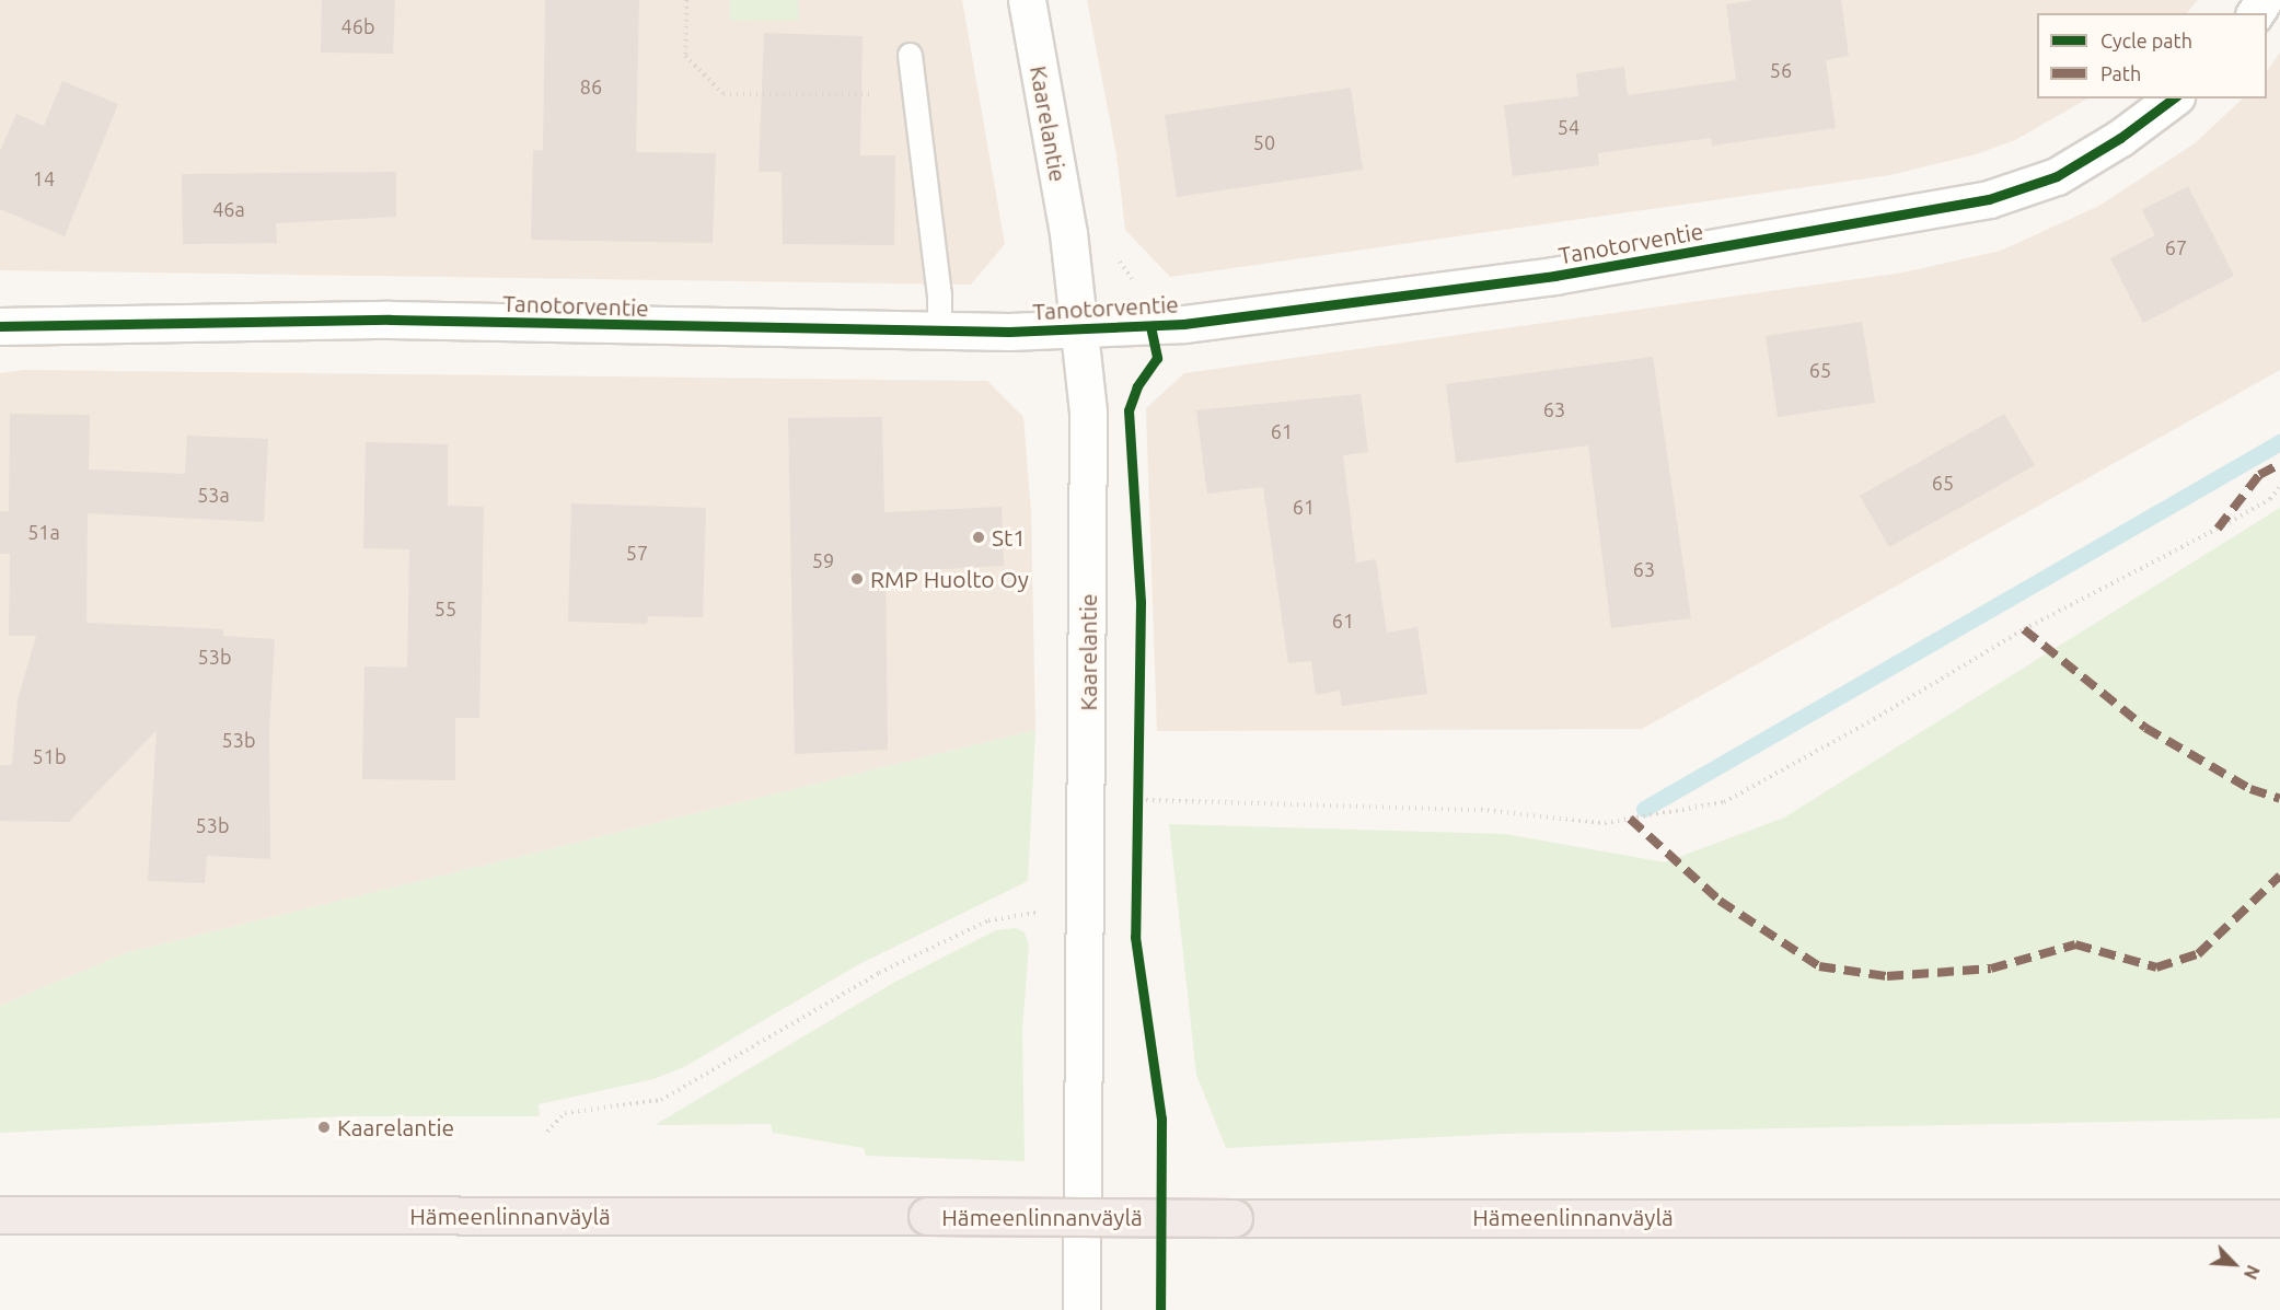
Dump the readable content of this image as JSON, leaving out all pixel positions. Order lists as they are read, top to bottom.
{
  "streets": {
    "highway": ["Hämeenlinnanväylä"],
    "street": ["Kaarelantie", "Tanotorventie"]
  },
  "crossings": [
    ["Kaarelantie", "Tanotorventie"]
  ],
  "places": ["St1", "RMP Huolto Oy", "Kaarelantie"],
  "house_numbers": [
    "46b",
    "56",
    "86",
    "54",
    "50",
    "14",
    "46a",
    "67",
    "65",
    "63",
    "61",
    "65",
    "53a",
    "61",
    "51a",
    "57",
    "59",
    "63",
    "55",
    "61",
    "53b",
    "53b",
    "51b",
    "53b"
  ],
  "legend": ["Cycle path", "Path"],
  "north": "bottom right"
}
